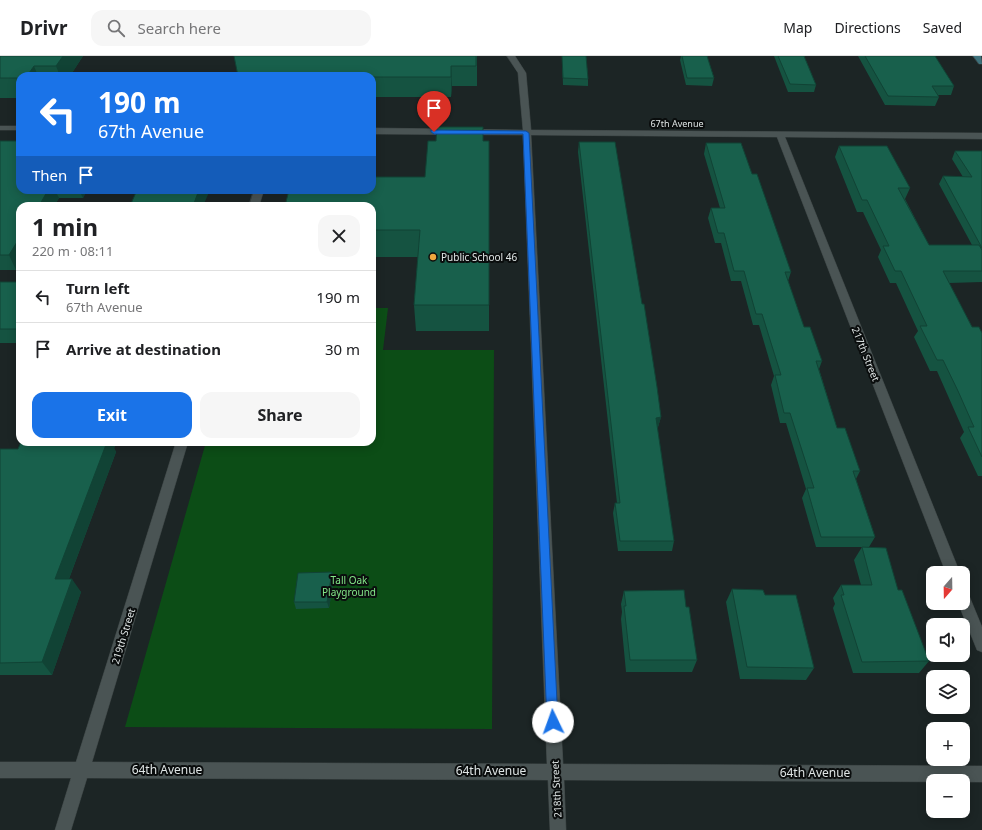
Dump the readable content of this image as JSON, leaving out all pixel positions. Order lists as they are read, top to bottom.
{
  "streets": {
    "street": [
      "67th Avenue",
      "217th Street",
      "219th Street",
      "64th Avenue",
      "218th Street"
    ]
  },
  "crossings": [
    ["67th Avenue", "217th Street"],
    ["67th Avenue", "218th Street"],
    ["219th Street", "64th Avenue"],
    ["64th Avenue", "218th Street"]
  ],
  "parks": ["Tall Oak Playground"],
  "places": ["Public School 46"],
  "north": "bottom",
  "page": {
    "header": "Drivr",
    "search": "Search here",
    "nav": ["Map", "Directions", "Saved"],
    "turn": ["190 m", "67th Avenue"],
    "then": "Then",
    "heading": ["1 min", "220 m · 08:11"],
    "list": [
      {
        "name": "Turn left",
        "note": "67th Avenue",
        "value": "190 m"
      },
      {
        "name": "Arrive at destination",
        "value": "30 m"
      }
    ],
    "buttons": ["Exit", "Share"],
    "map_buttons": ["+", "−"]
  }
}
